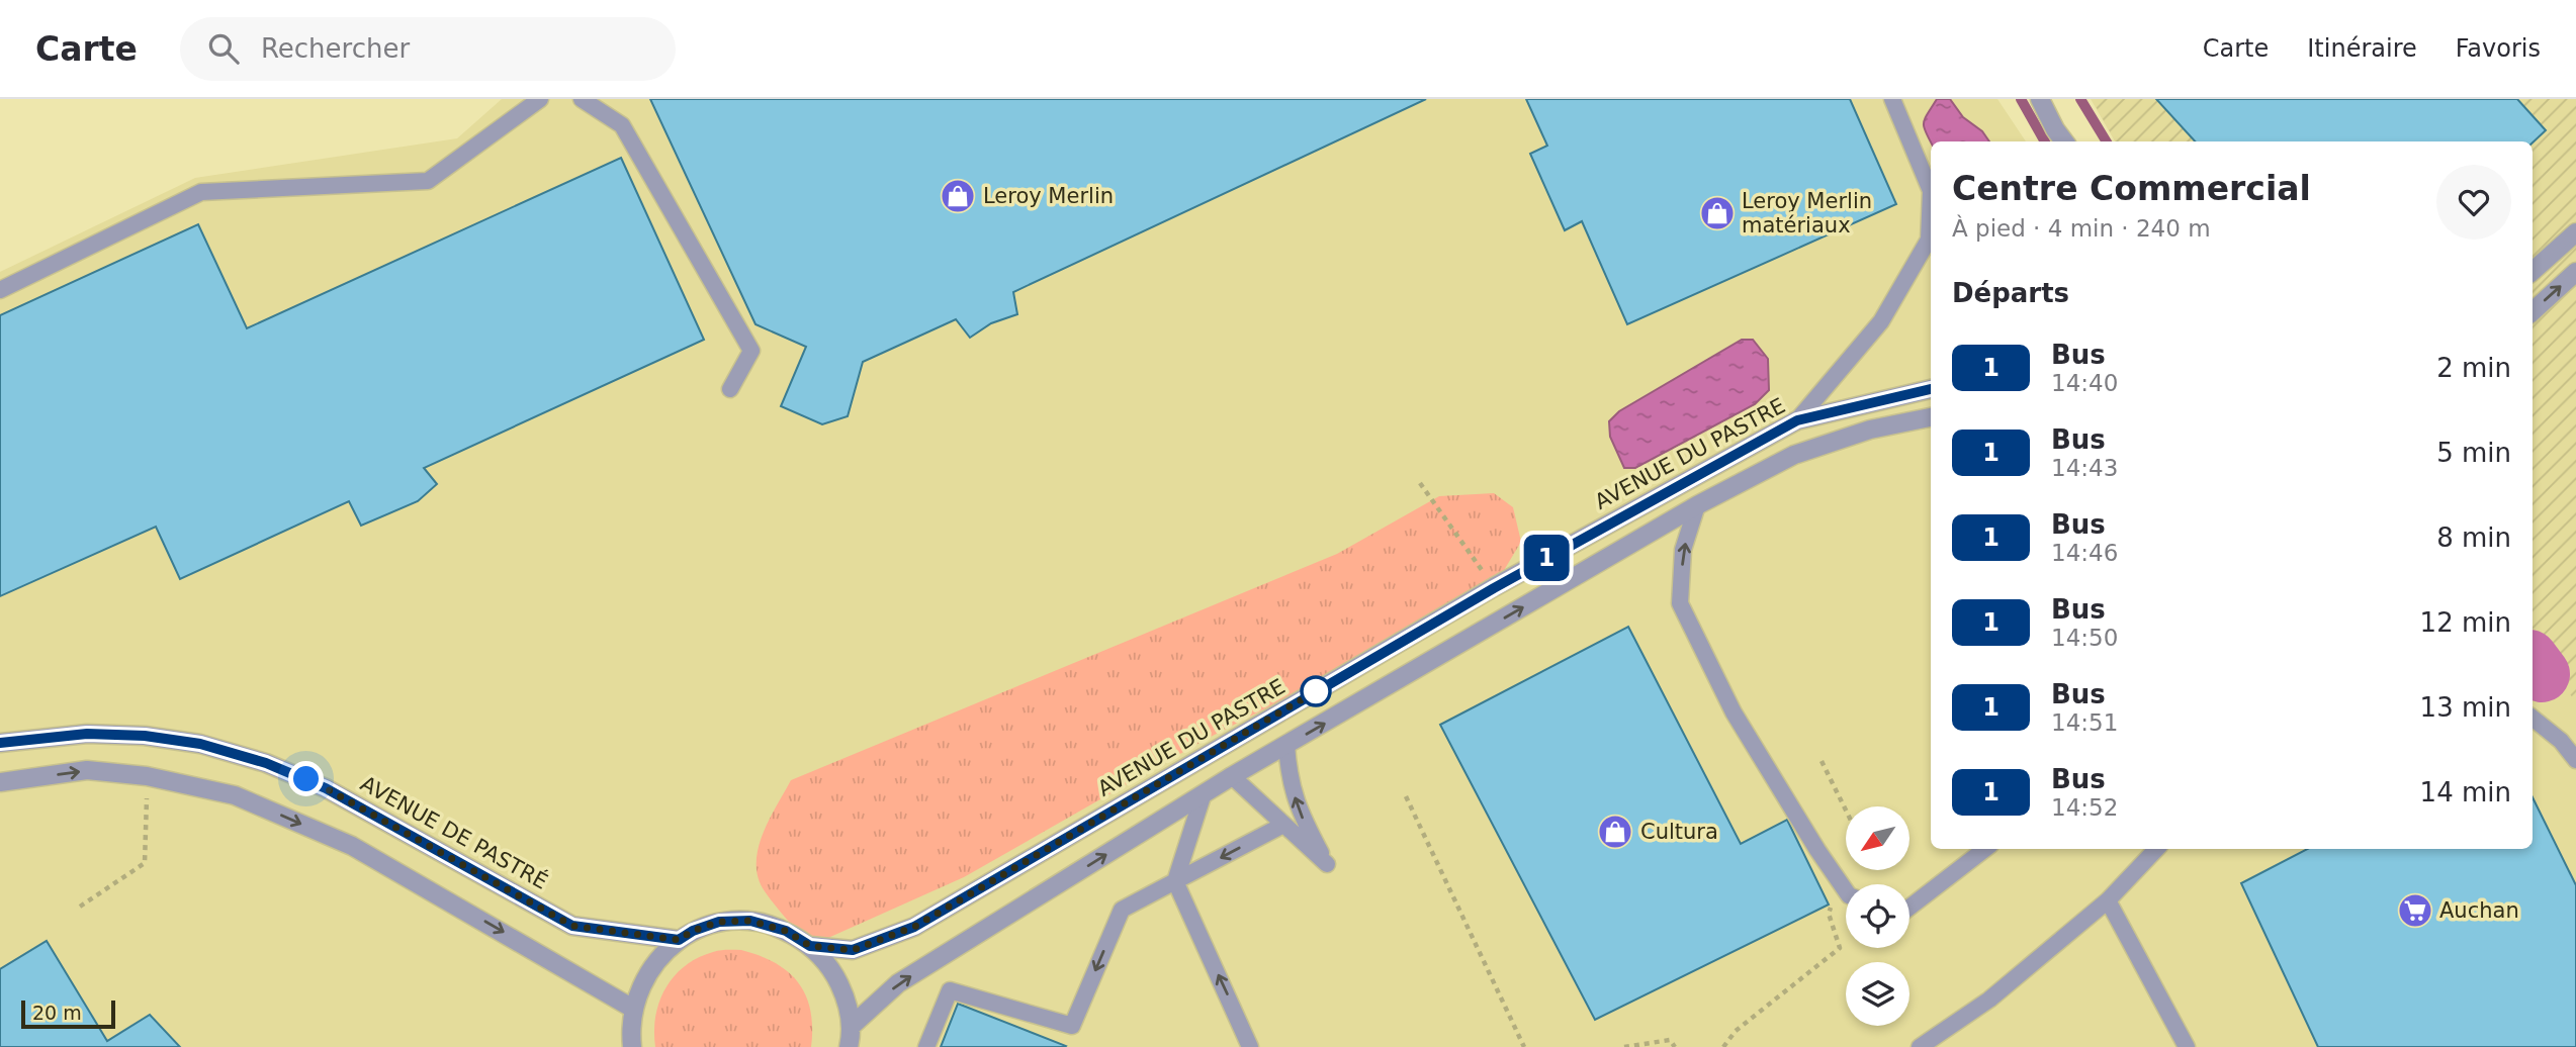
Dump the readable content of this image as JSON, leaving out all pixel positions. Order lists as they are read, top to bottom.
{
  "streets": {
    "street": ["AVENUE DU PASTRE", "AVENUE DE PASTRÉ"]
  },
  "places": {
    "shop": ["Leroy Merlin", "Leroy Merlin matériaux", "Cultura"],
    "supermarket": ["Auchan"]
  },
  "lines": ["bus line 1"],
  "scale_bar": "20 m",
  "north": "bottom left",
  "page": {
    "header": "Carte",
    "search": "Rechercher",
    "nav": ["Carte", "Itinéraire", "Favoris"],
    "on_map": "1",
    "heading": [
      ["Centre Commercial", "À pied · 4 min · 240 m"],
      "Départs"
    ],
    "list": [
      {
        "mark": "1",
        "name": "Bus",
        "note": "14:40",
        "value": "2 min"
      },
      {
        "mark": "1",
        "name": "Bus",
        "note": "14:43",
        "value": "5 min"
      },
      {
        "mark": "1",
        "name": "Bus",
        "note": "14:46",
        "value": "8 min"
      },
      {
        "mark": "1",
        "name": "Bus",
        "note": "14:50",
        "value": "12 min"
      },
      {
        "mark": "1",
        "name": "Bus",
        "note": "14:51",
        "value": "13 min"
      },
      {
        "mark": "1",
        "name": "Bus",
        "note": "14:52",
        "value": "14 min"
      }
    ],
    "scale": "20 m"
  }
}
